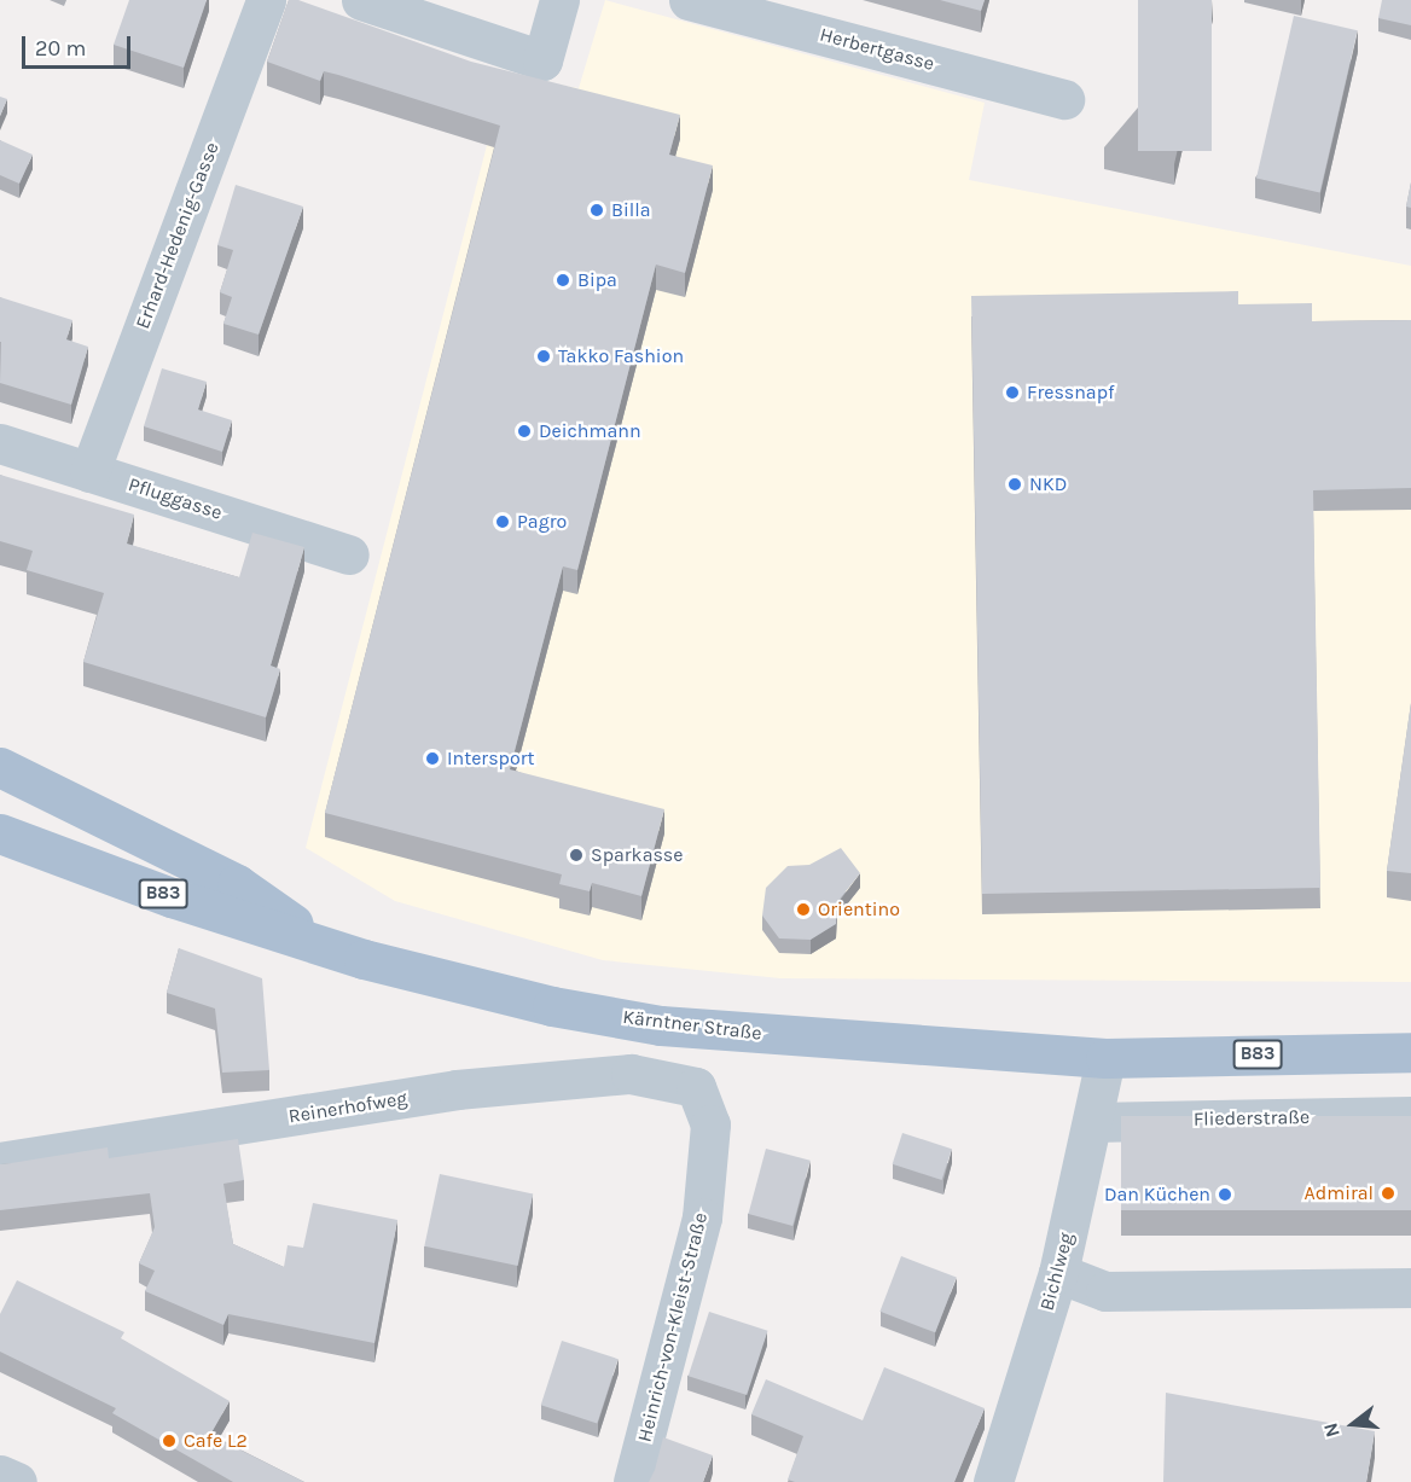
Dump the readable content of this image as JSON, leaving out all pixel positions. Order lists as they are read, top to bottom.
{
  "streets": {
    "main road": ["B83", "Kärntner Straße"],
    "street": [
      "Herbertgasse",
      "Erhard-Hedenig-Gasse",
      "Pfluggasse",
      "Reinerhofweg",
      "Fliederstraße",
      "Bichlweg",
      "Heinrich-von-Kleist-Straße"
    ]
  },
  "crossings": [
    ["Erhard-Hedenig-Gasse", "Pfluggasse"],
    ["Kärntner Straße", "Bichlweg"],
    ["Reinerhofweg", "Heinrich-von-Kleist-Straße"],
    ["Fliederstraße", "Bichlweg"]
  ],
  "places": [
    "Billa",
    "Bipa",
    "Takko Fashion",
    "Fressnapf",
    "Deichmann",
    "NKD",
    "Pagro",
    "Intersport",
    "Sparkasse",
    "Orientino",
    "Admiral",
    "Dan Küchen",
    "Cafe L2"
  ],
  "scale_bar": "20 m",
  "north": "left"
}
